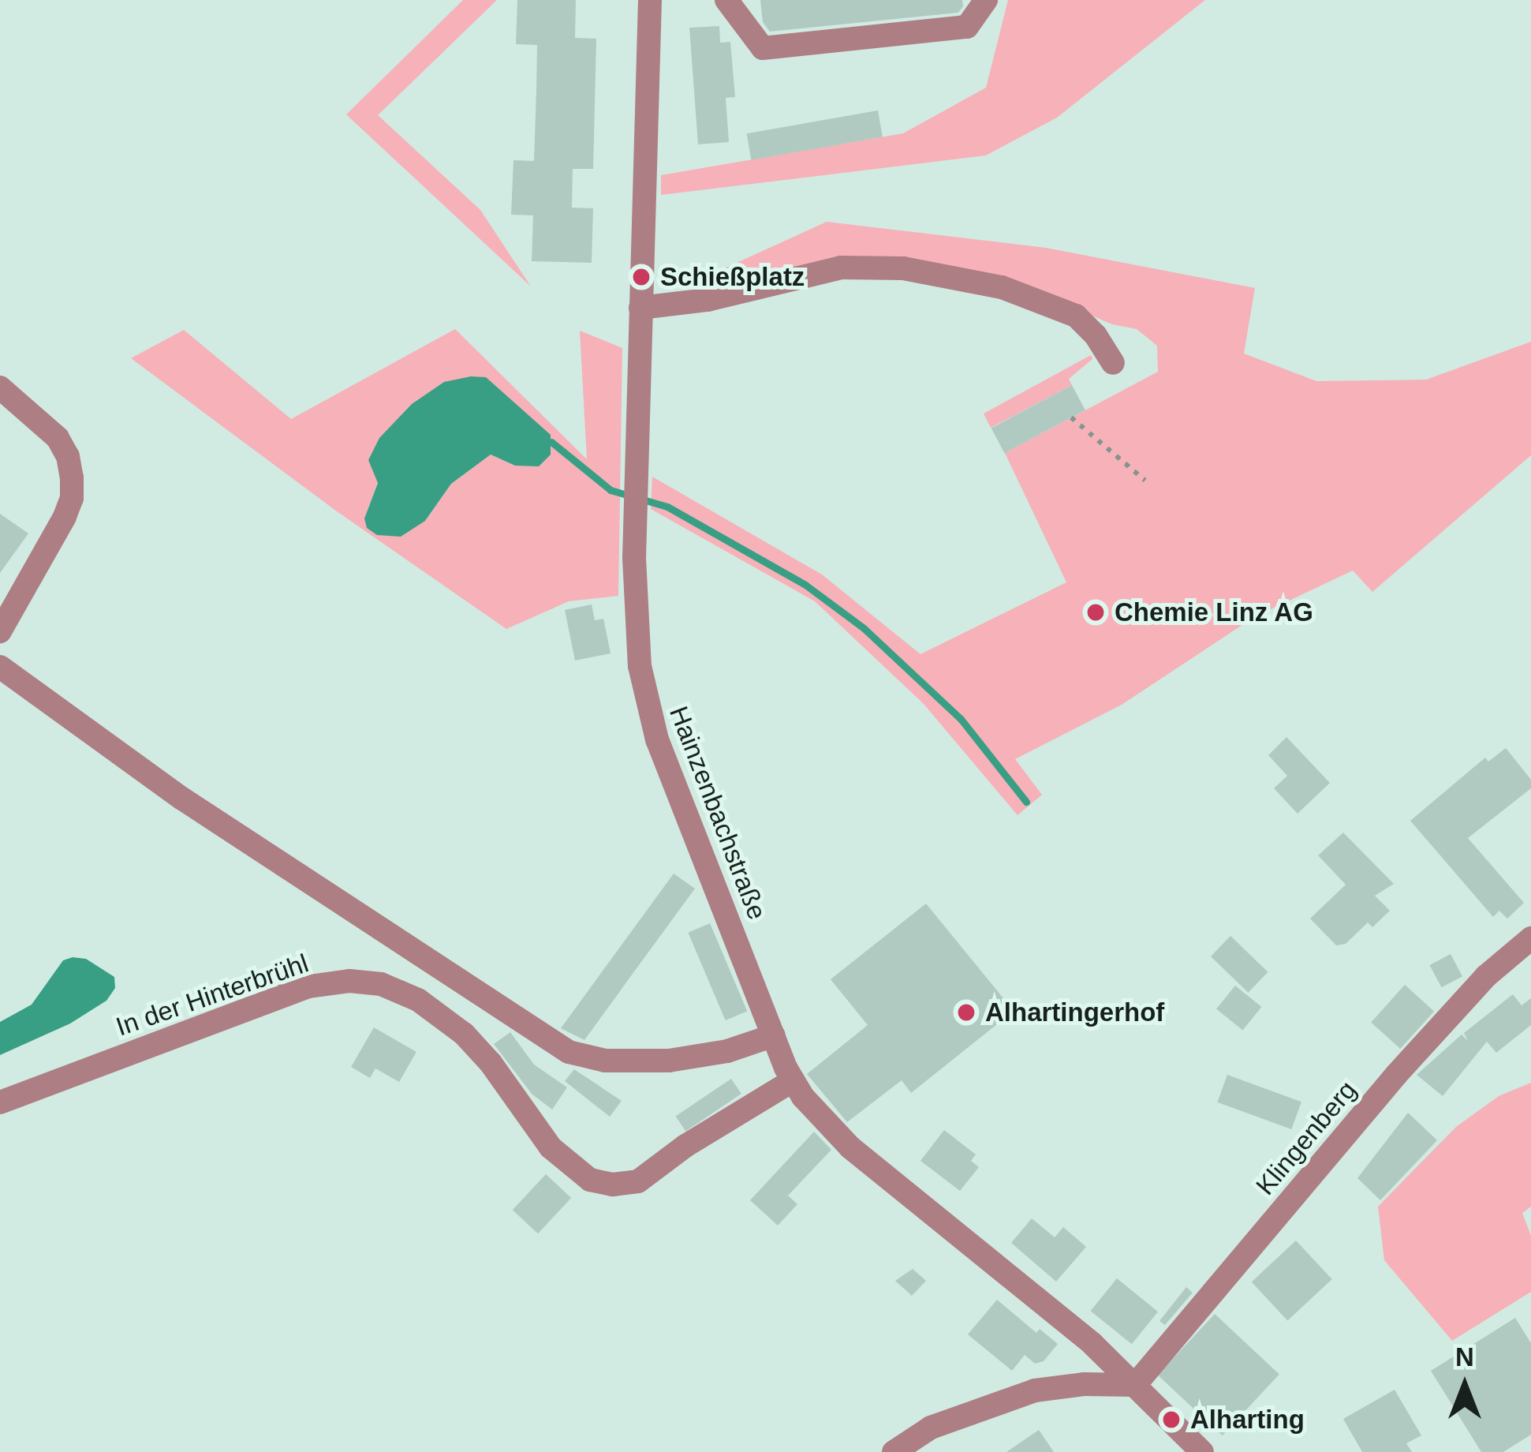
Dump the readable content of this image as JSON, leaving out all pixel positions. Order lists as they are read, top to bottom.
{
  "streets": {
    "street": ["Hainzenbachstraße", "In der Hinterbrühl", "Klingenberg"]
  },
  "crossings": [
    ["Hainzenbachstraße", "In der Hinterbrühl"],
    ["Hainzenbachstraße", "Klingenberg"]
  ],
  "places": [
    "Schießplatz",
    "Chemie Linz AG",
    "Alhartingerhof",
    "Alharting"
  ],
  "north": "top"
}
